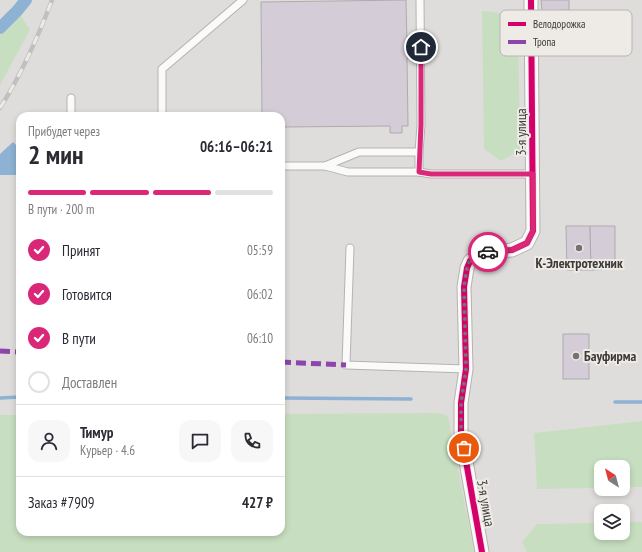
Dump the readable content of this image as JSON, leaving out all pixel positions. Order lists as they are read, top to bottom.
{
  "streets": {
    "street": ["3-я улица"]
  },
  "places": ["К-Электротехник", "Бауфирма"],
  "legend": ["Велодорожка", "Тропа"],
  "north": "top left",
  "page": {
    "heading": ["2 мин", "Прибудет через", "06:16–06:21"],
    "panel": [
      "Тимур",
      "Курьер · 4.6",
      "Заказ #7909",
      "427 ₽"
    ],
    "bar": "В пути · 200 m",
    "list": [
      ["Принят", "05:59"],
      ["Готовится", "06:02"],
      ["В пути", "06:10"],
      "Доставлен"
    ]
  }
}
